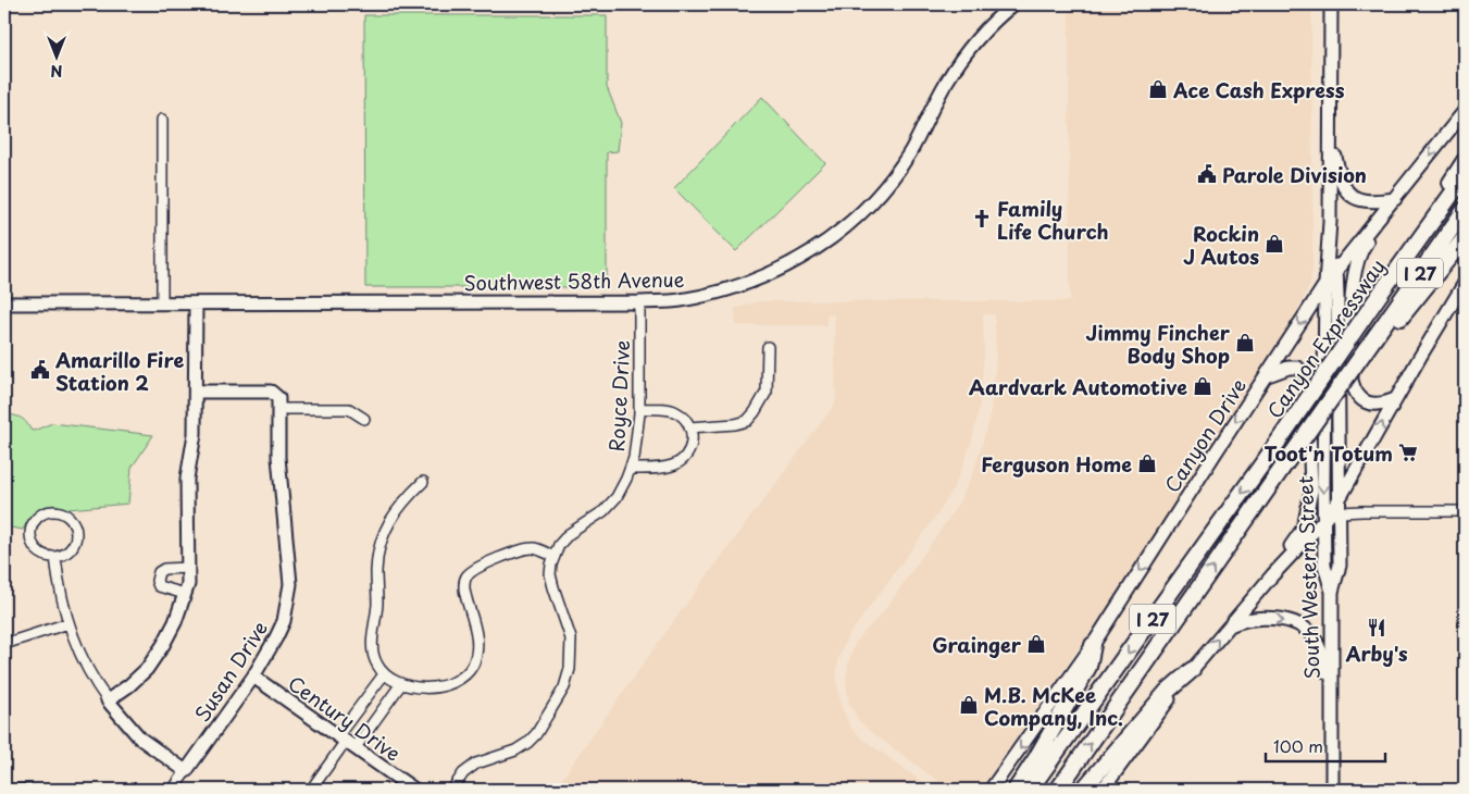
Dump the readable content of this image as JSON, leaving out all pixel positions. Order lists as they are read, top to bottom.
{
  "streets": {
    "highway": ["I 27", "Canyon Expressway"],
    "main road": [
      "Southwest 58th Avenue",
      "Canyon Drive",
      "South Western Street",
      "Susan Drive",
      "Century Drive"
    ],
    "street": ["Royce Drive"]
  },
  "crossings": [
    ["Southwest 58th Avenue", "Royce Drive"],
    ["Canyon Drive", "South Western Street"],
    ["Susan Drive", "Century Drive"]
  ],
  "places": {
    "shop": [
      "Ace Cash Express",
      "Rockin J Autos",
      "Jimmy Fincher Body Shop",
      "Aardvark Automotive",
      "Ferguson Home",
      "Grainger",
      "M.B. McKee Company, Inc."
    ],
    "public building": ["Parole Division", "Amarillo Fire Station 2"],
    "church": ["Family Life Church"],
    "supermarket": ["Toot'n Totum"],
    "restaurant": ["Arby's"]
  },
  "scale_bar": "100 m",
  "north": "bottom"
}
